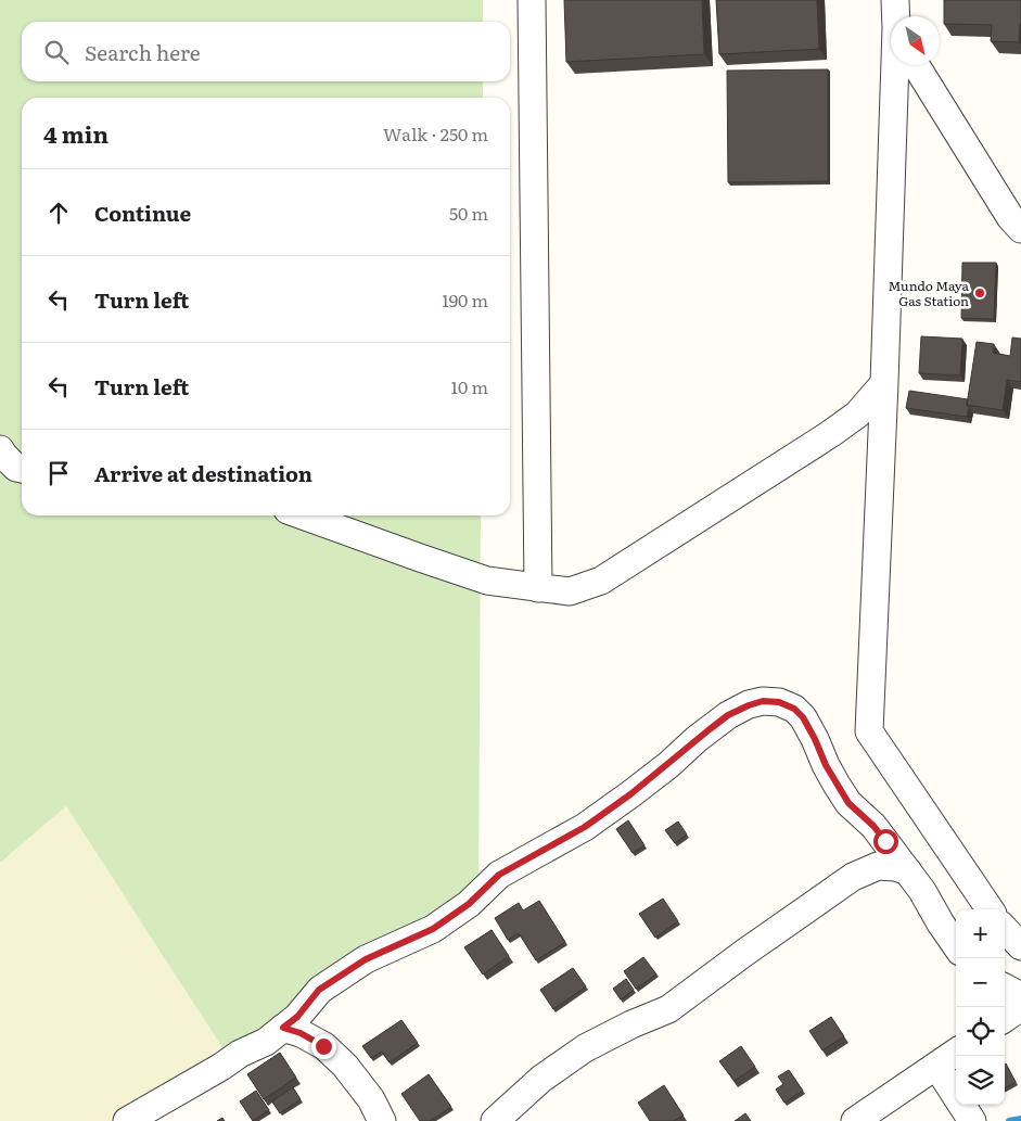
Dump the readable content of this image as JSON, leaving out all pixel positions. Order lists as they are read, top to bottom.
{
  "places": ["Mundo Maya Gas Station"],
  "north": "bottom right",
  "page": {
    "search": "Search here",
    "heading": ["4 min", "Walk · 250 m"],
    "list": [
      ["Continue", "50 m"],
      ["Turn left", "190 m"],
      ["Turn left", "10 m"],
      "Arrive at destination"
    ],
    "map_buttons": ["+", "−"]
  }
}
